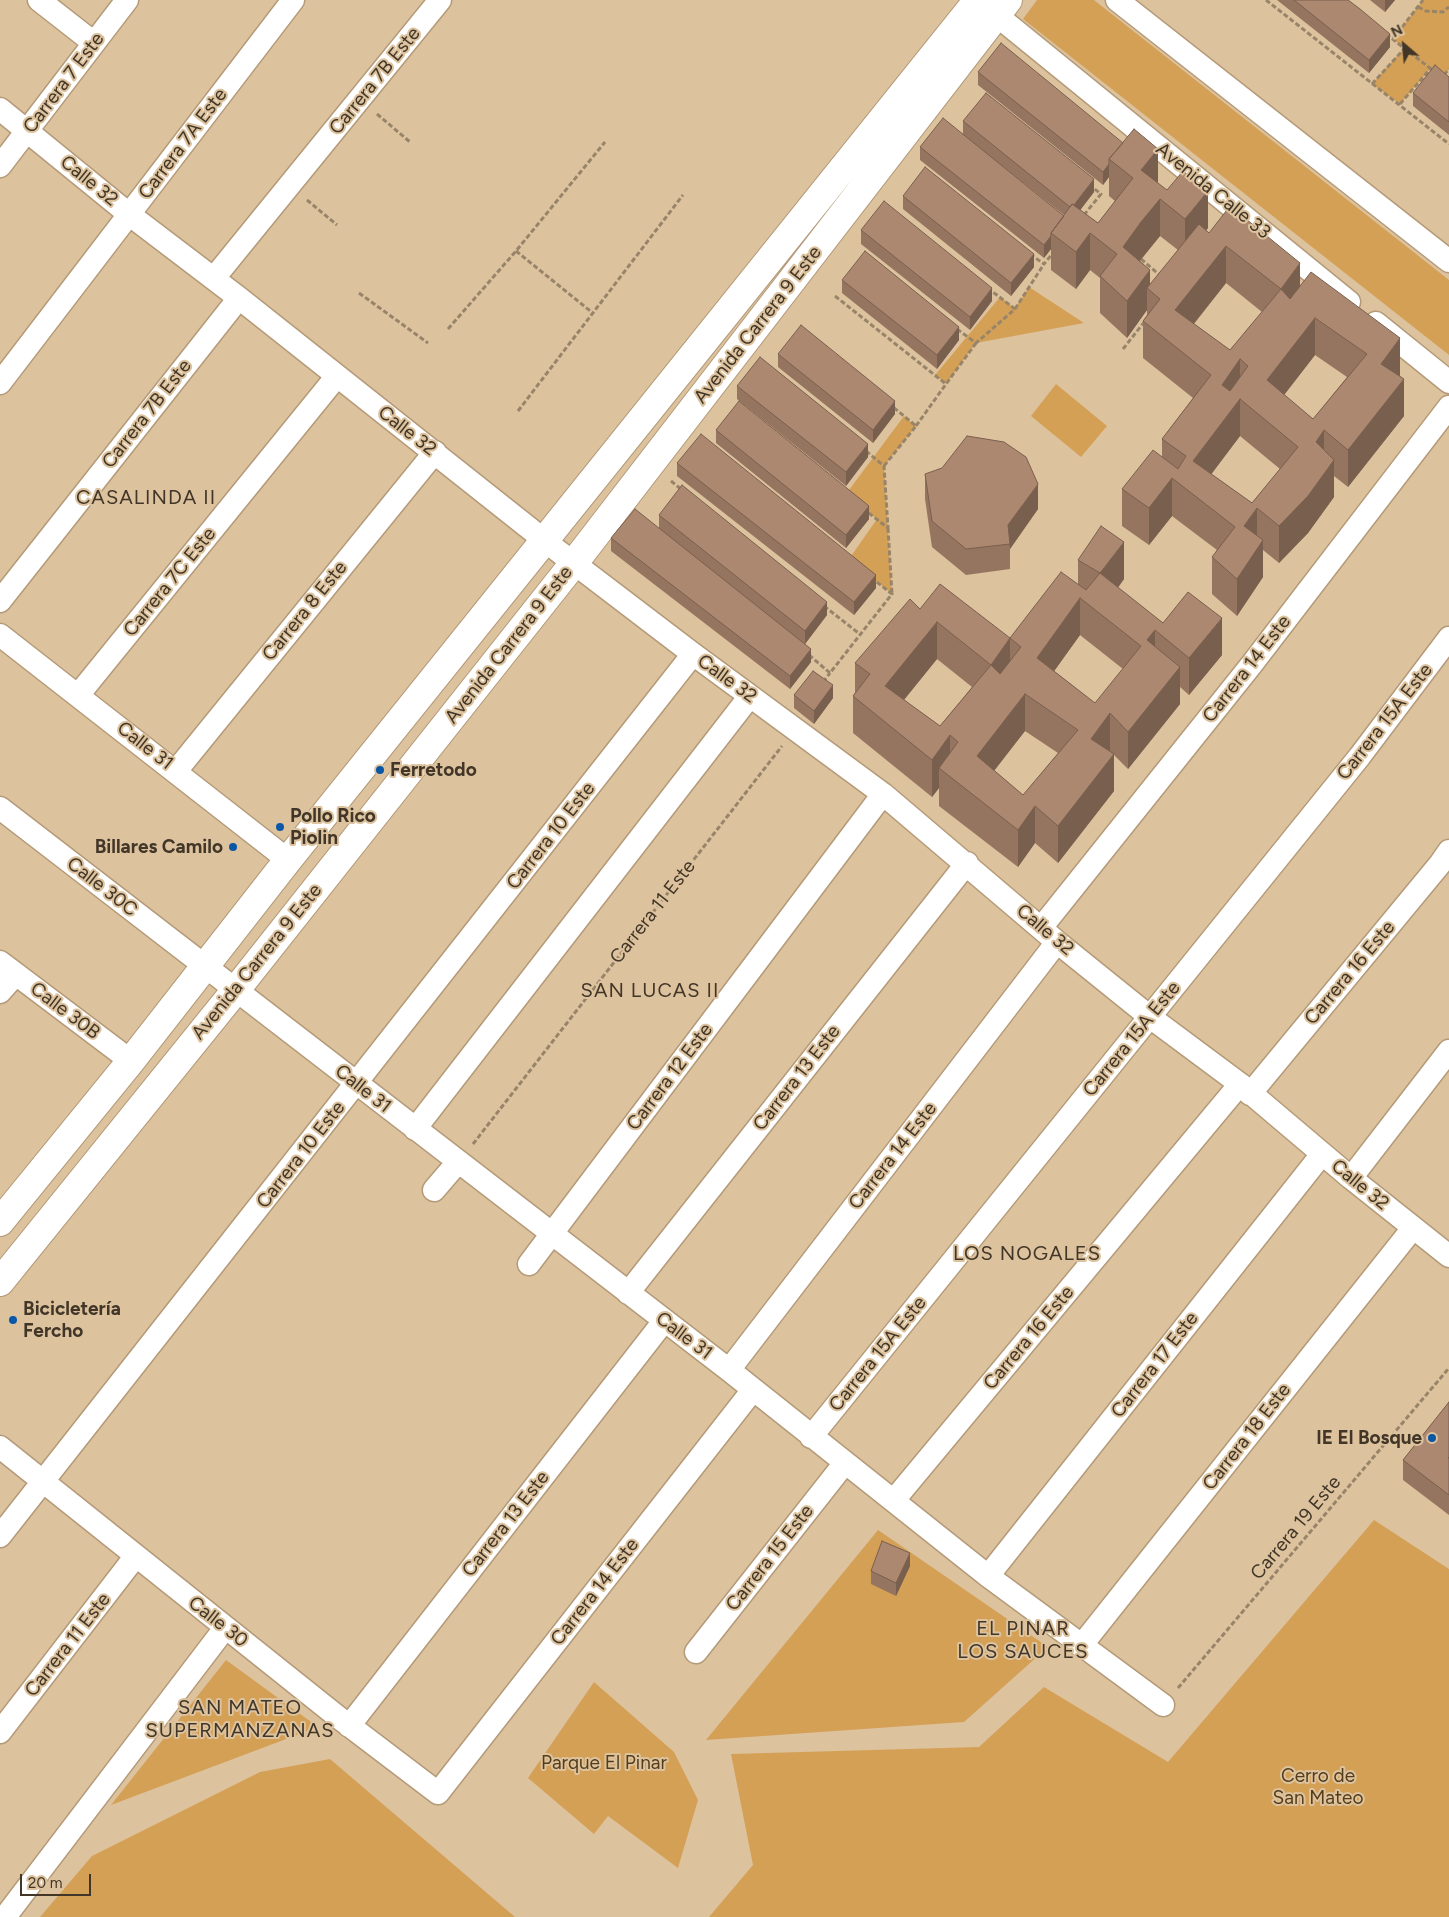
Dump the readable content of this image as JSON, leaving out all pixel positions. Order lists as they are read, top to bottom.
{
  "streets": {
    "main road": ["Avenida Carrera 9 Este"],
    "street": [
      "Carrera 7B Este",
      "Carrera 7 Este",
      "Carrera 7A Este",
      "Calle 32",
      "Avenida Calle 33",
      "Carrera 7C Este",
      "Carrera 8 Este",
      "Carrera 14 Este",
      "Carrera 15A Este",
      "Calle 31",
      "Carrera 10 Este",
      "Calle 30C",
      "Carrera 11 Este",
      "Carrera 16 Este",
      "Calle 30B",
      "Carrera 12 Este",
      "Carrera 13 Este",
      "Carrera 17 Este",
      "Carrera 18 Este",
      "Carrera 15 Este",
      "Calle 30"
    ],
    "path": ["Carrera 19 Este"]
  },
  "crossings": [
    ["Carrera 7B Este", "Calle 32"],
    ["Carrera 7 Este", "Calle 32"],
    ["Carrera 7A Este", "Calle 32"],
    ["Calle 32", "Avenida Carrera 9 Este"],
    ["Calle 32", "Carrera 7C Este"],
    ["Calle 32", "Carrera 8 Este"],
    ["Calle 32", "Carrera 14 Este"],
    ["Calle 32", "Carrera 15A Este"],
    ["Calle 32", "Carrera 10 Este"],
    ["Calle 32", "Carrera 11 Este"],
    ["Calle 32", "Carrera 16 Este"],
    ["Calle 32", "Carrera 12 Este"],
    ["Calle 32", "Carrera 13 Este"],
    ["Calle 32", "Carrera 17 Este"],
    ["Calle 32", "Carrera 18 Este"],
    ["Avenida Calle 33", "Avenida Carrera 9 Este"],
    ["Avenida Carrera 9 Este", "Calle 31"],
    ["Avenida Carrera 9 Este", "Calle 30C"],
    ["Avenida Carrera 9 Este", "Calle 30B"],
    ["Carrera 7C Este", "Calle 31"],
    ["Carrera 8 Este", "Calle 31"],
    ["Carrera 14 Este", "Calle 31"],
    ["Carrera 14 Este", "Calle 30"],
    ["Carrera 15A Este", "Calle 31"],
    ["Calle 31", "Carrera 10 Este"],
    ["Calle 31", "Calle 30C"],
    ["Calle 31", "Carrera 11 Este"],
    ["Calle 31", "Carrera 16 Este"],
    ["Calle 31", "Carrera 12 Este"],
    ["Calle 31", "Carrera 13 Este"],
    ["Calle 31", "Carrera 17 Este"],
    ["Calle 31", "Carrera 18 Este"],
    ["Calle 31", "Carrera 19 Este"],
    ["Calle 31", "Carrera 15 Este"],
    ["Carrera 10 Este", "Calle 30"],
    ["Carrera 11 Este", "Calle 30"],
    ["Carrera 13 Este", "Calle 30"]
  ],
  "districts": [
    "CASALINDA II",
    "SAN LUCAS II",
    "LOS NOGALES",
    "EL PINAR LOS SAUCES",
    "SAN MATEO SUPERMANZANAS"
  ],
  "parks": ["Parque El Pinar", "Cerro de San Mateo"],
  "places": [
    "Ferretodo",
    "Pollo Rico Piolin",
    "Billares Camilo",
    "Bicicletería Fercho",
    "IE El Bosque"
  ],
  "scale_bar": "20 m",
  "north": "top left"
}
